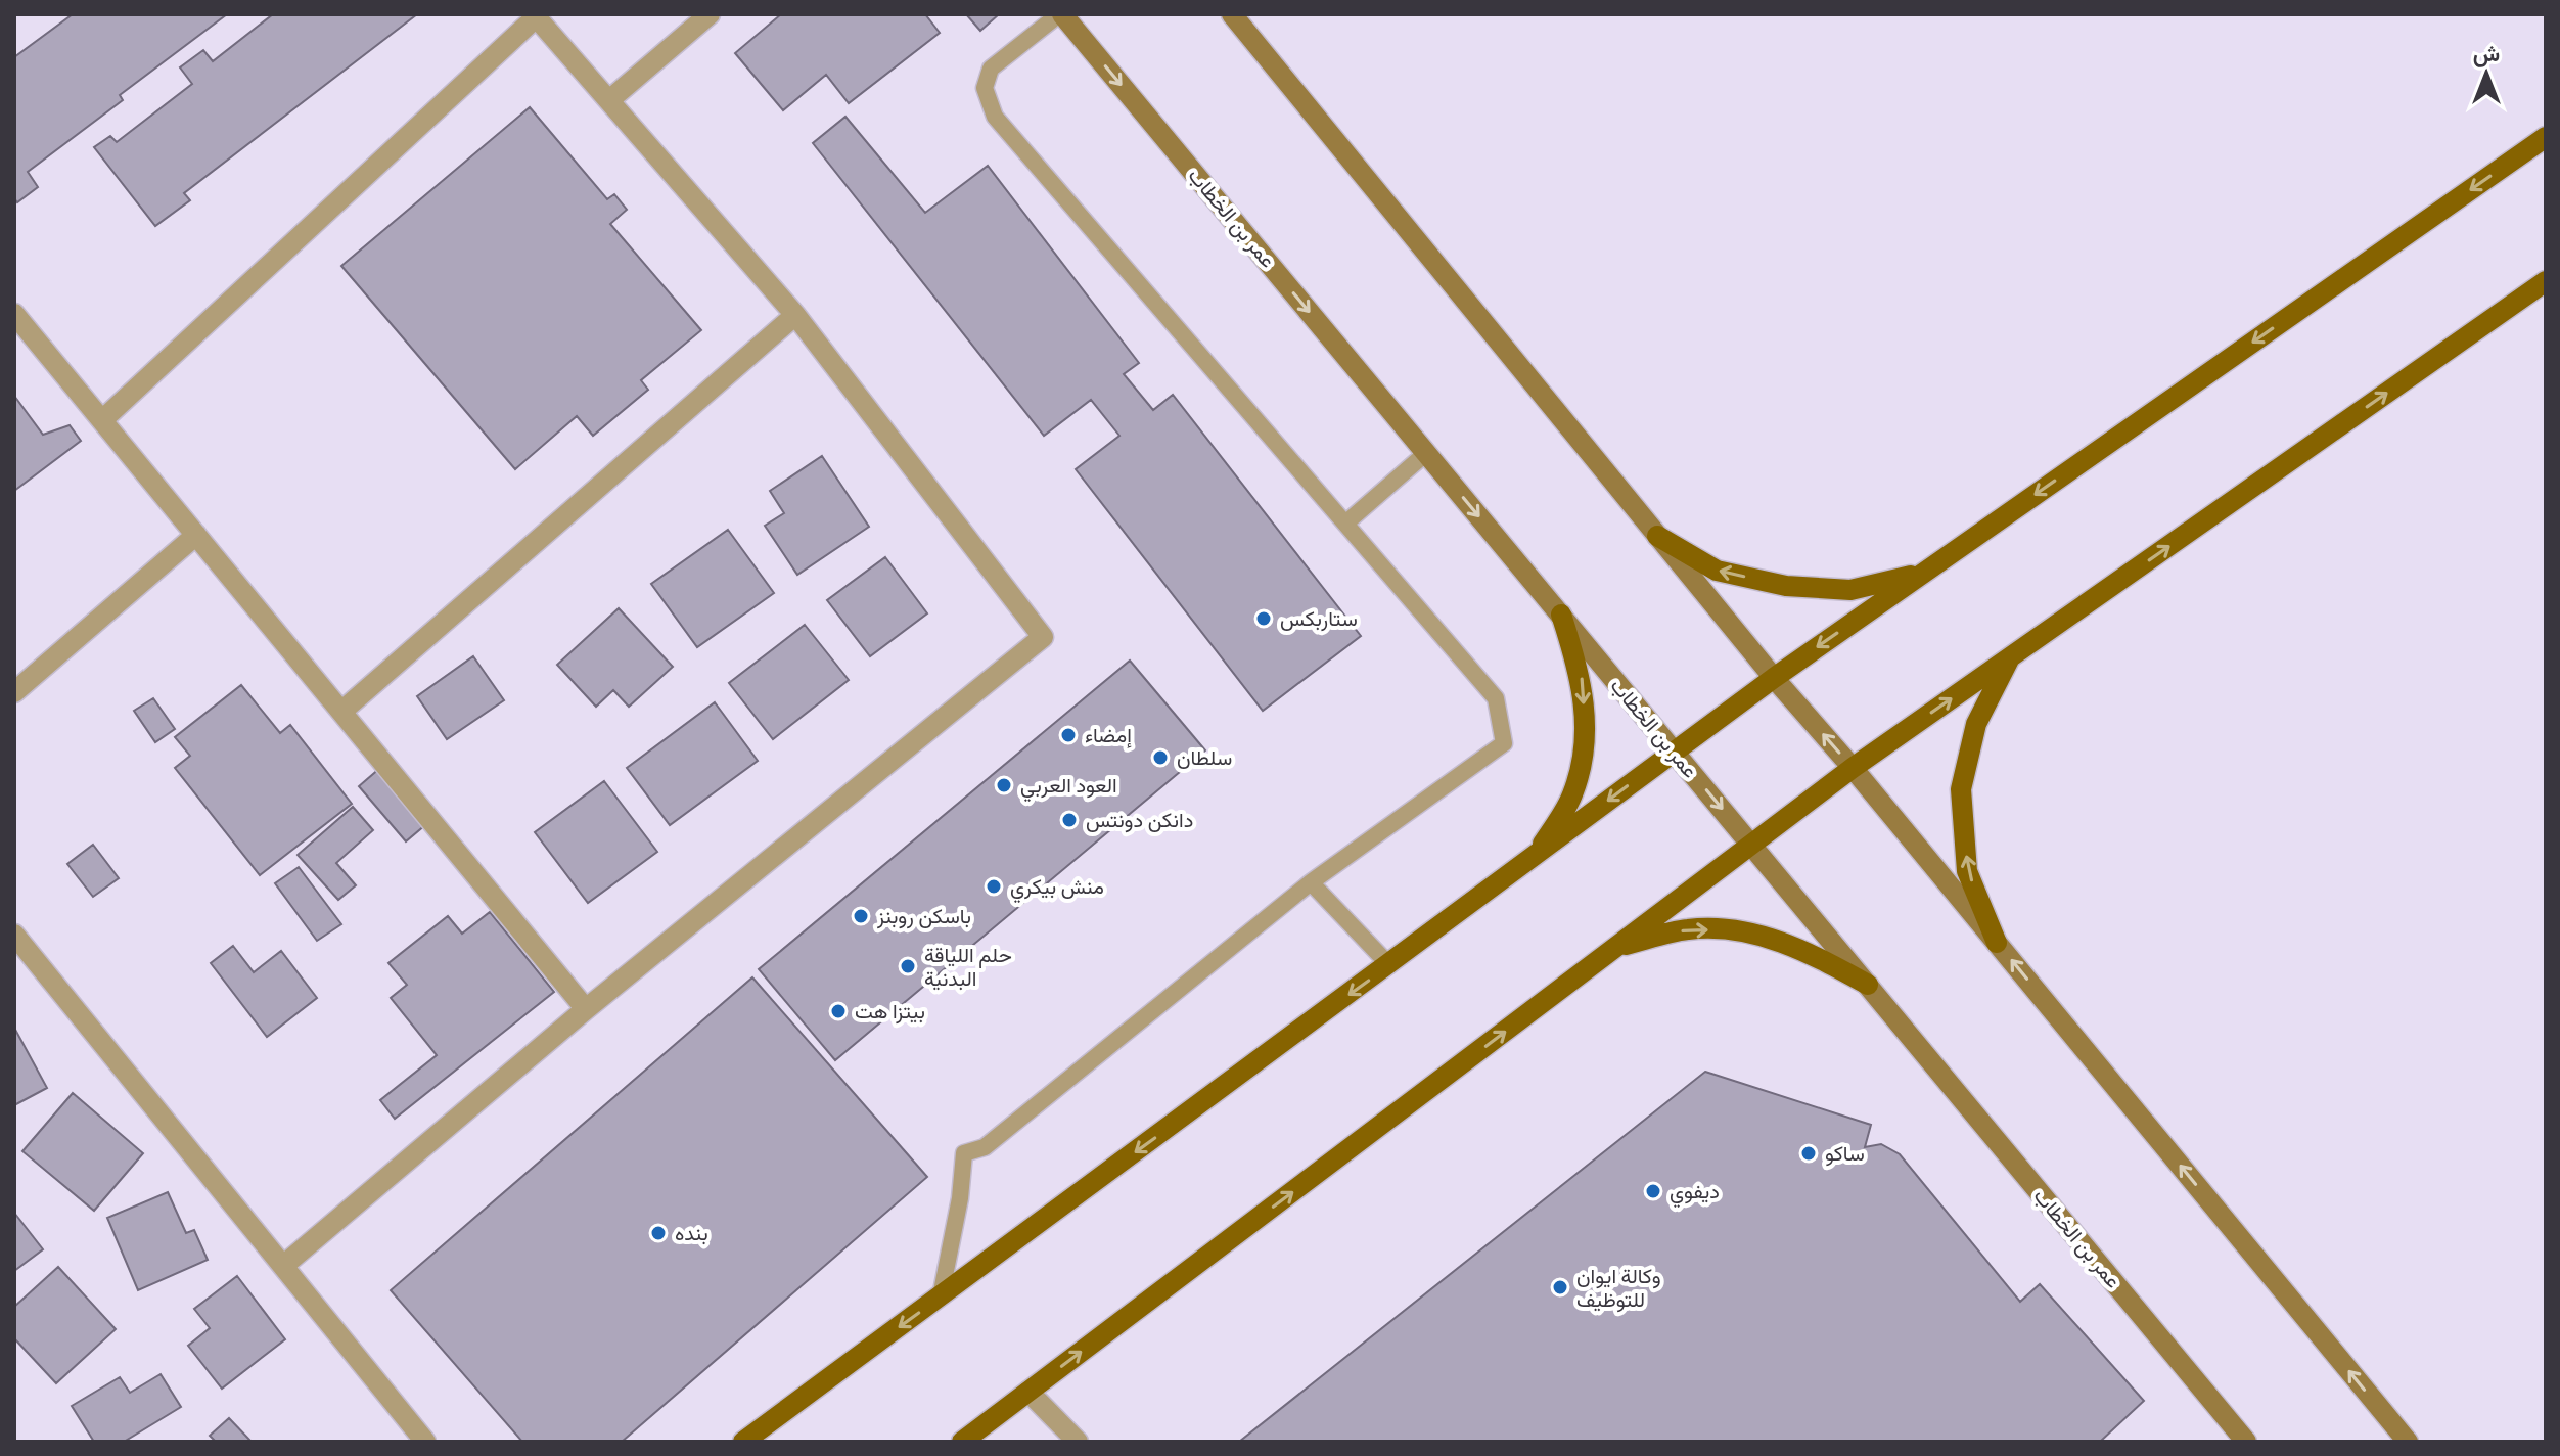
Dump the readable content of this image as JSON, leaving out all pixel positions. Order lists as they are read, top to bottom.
{
  "streets": {
    "street": ["عمر بن الخطاب"]
  },
  "places": [
    "ستاربكس",
    "إمضاء",
    "سلطان",
    "العود العربي",
    "دانكن دونتس",
    "منش بيكري",
    "باسكن روبنز",
    "حلم اللياقة البدنية",
    "بيتزا هت",
    "ساكو",
    "ديفوي",
    "بنده",
    "وكالة ايوان للتوظيف"
  ],
  "north": "top"
}
